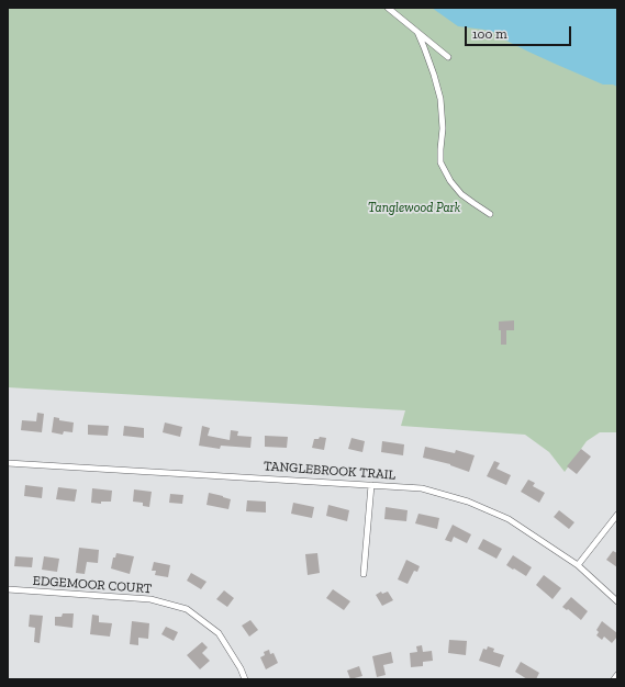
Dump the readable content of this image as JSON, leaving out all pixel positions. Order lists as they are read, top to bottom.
{
  "streets": {
    "street": ["TANGLEBROOK TRAIL", "EDGEMOOR COURT"]
  },
  "parks": ["Tanglewood Park"],
  "scale_bar": "100 m"
}
